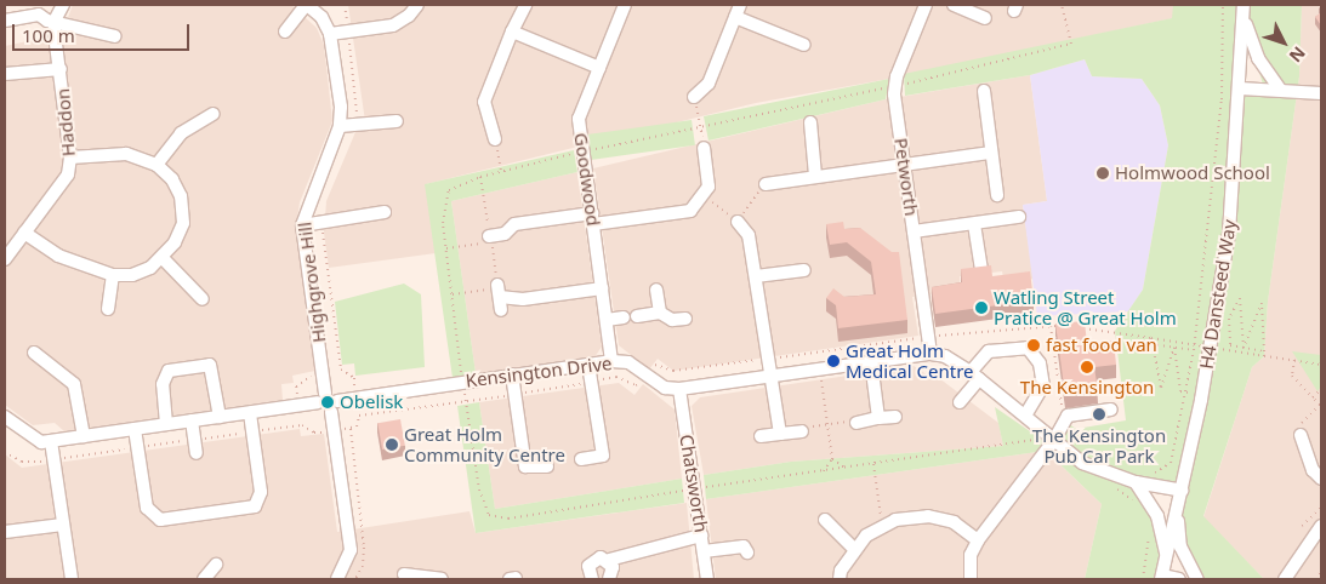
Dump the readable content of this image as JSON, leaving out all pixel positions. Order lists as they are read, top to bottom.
{
  "streets": {
    "street": [
      "Haddon",
      "Petworth",
      "Goodwood",
      "Highgrove Hill",
      "H4 Dansteed Way",
      "Kensington Drive",
      "Chatsworth"
    ]
  },
  "crossings": [
    ["Petworth", "Kensington Drive"],
    ["Goodwood", "Kensington Drive"],
    ["H4 Dansteed Way", "Kensington Drive"],
    ["Kensington Drive", "Chatsworth"]
  ],
  "places": [
    "Holmwood School",
    "Watling Street Pratice @ Great Holm",
    "fast food van",
    "Great Holm Medical Centre",
    "The Kensington",
    "Obelisk",
    "The Kensington Pub Car Park",
    "Great Holm Community Centre"
  ],
  "scale_bar": "100 m",
  "north": "bottom right"
}
